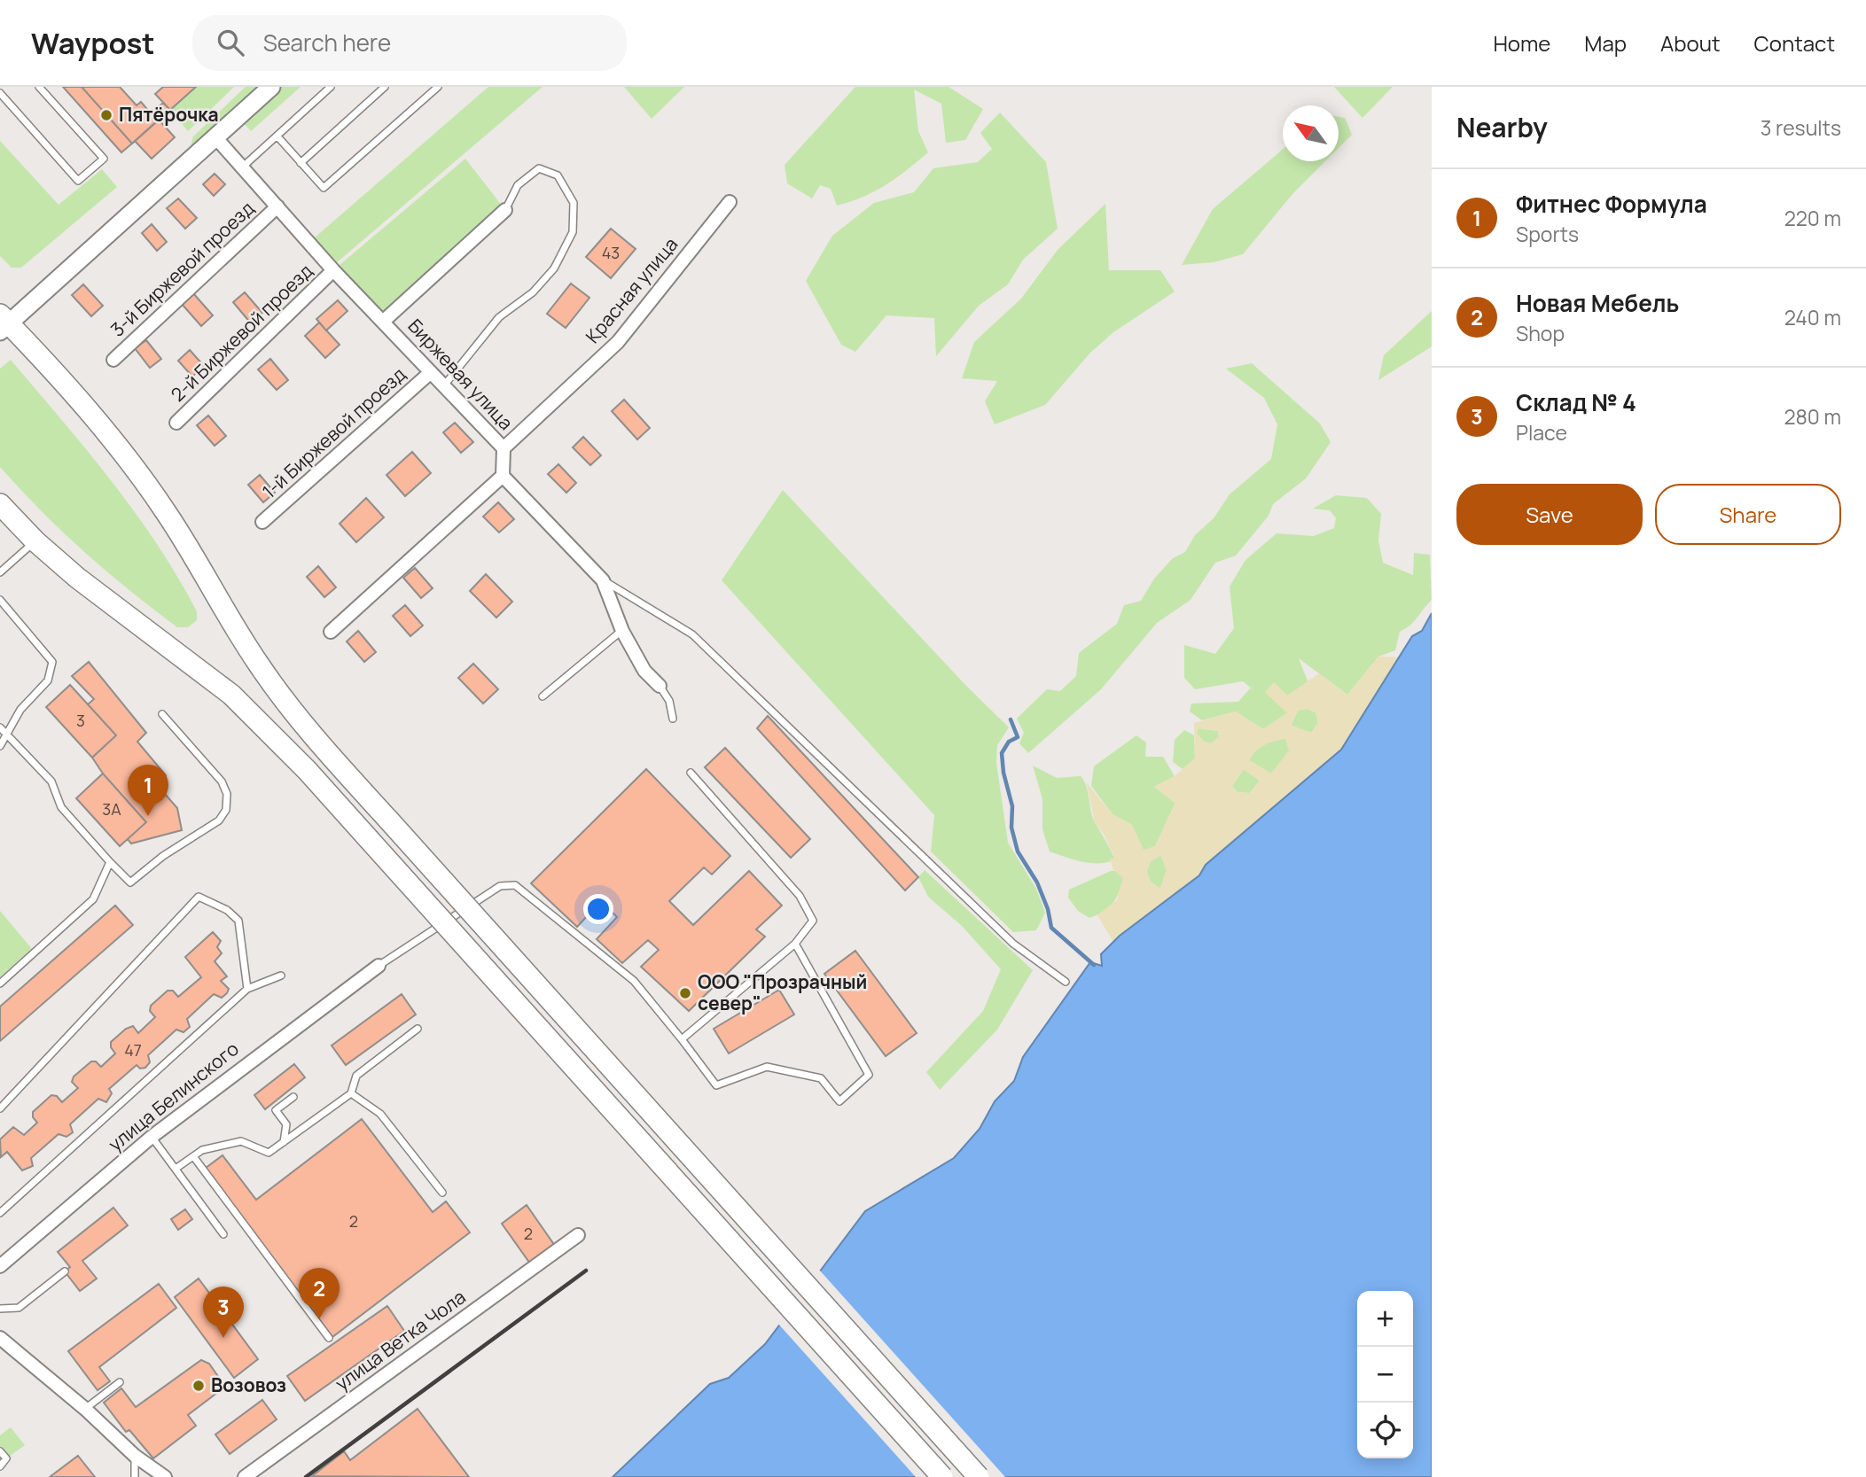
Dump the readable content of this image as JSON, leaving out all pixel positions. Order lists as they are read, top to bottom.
{
  "streets": {
    "street": [
      "3-й Биржевой проезд",
      "Красная улица",
      "2-й Биржевой проезд",
      "Биржевая улица",
      "1-й Биржевой проезд",
      "улица Белинского",
      "улица Ветка Чола"
    ]
  },
  "crossings": [
    ["3-й Биржевой проезд", "Биржевая улица"],
    ["Красная улица", "Биржевая улица"],
    ["2-й Биржевой проезд", "Биржевая улица"],
    ["Биржевая улица", "1-й Биржевой проезд"]
  ],
  "places": ["Пятёрочка", "ООО \"Прозрачный север\"", "Возовоз"],
  "house_numbers": [
    "43",
    "3",
    "3А",
    "47",
    "2",
    "2"
  ],
  "north": "top left",
  "page": {
    "header": "Waypost",
    "search": "Search here",
    "nav": [
      "Home",
      "Map",
      "About",
      "Contact"
    ],
    "heading": ["Nearby", "3 results"],
    "list": [
      {
        "mark": "1",
        "name": "Фитнес Формула",
        "note": "Sports",
        "value": "220 m"
      },
      {
        "mark": "2",
        "name": "Новая Мебель",
        "note": "Shop",
        "value": "240 m"
      },
      {
        "mark": "3",
        "name": "Склад № 4",
        "note": "Place",
        "value": "280 m"
      }
    ],
    "buttons": ["Save", "Share"],
    "pins": ["1", "2", "3"],
    "map_buttons": ["+", "−"]
  }
}
